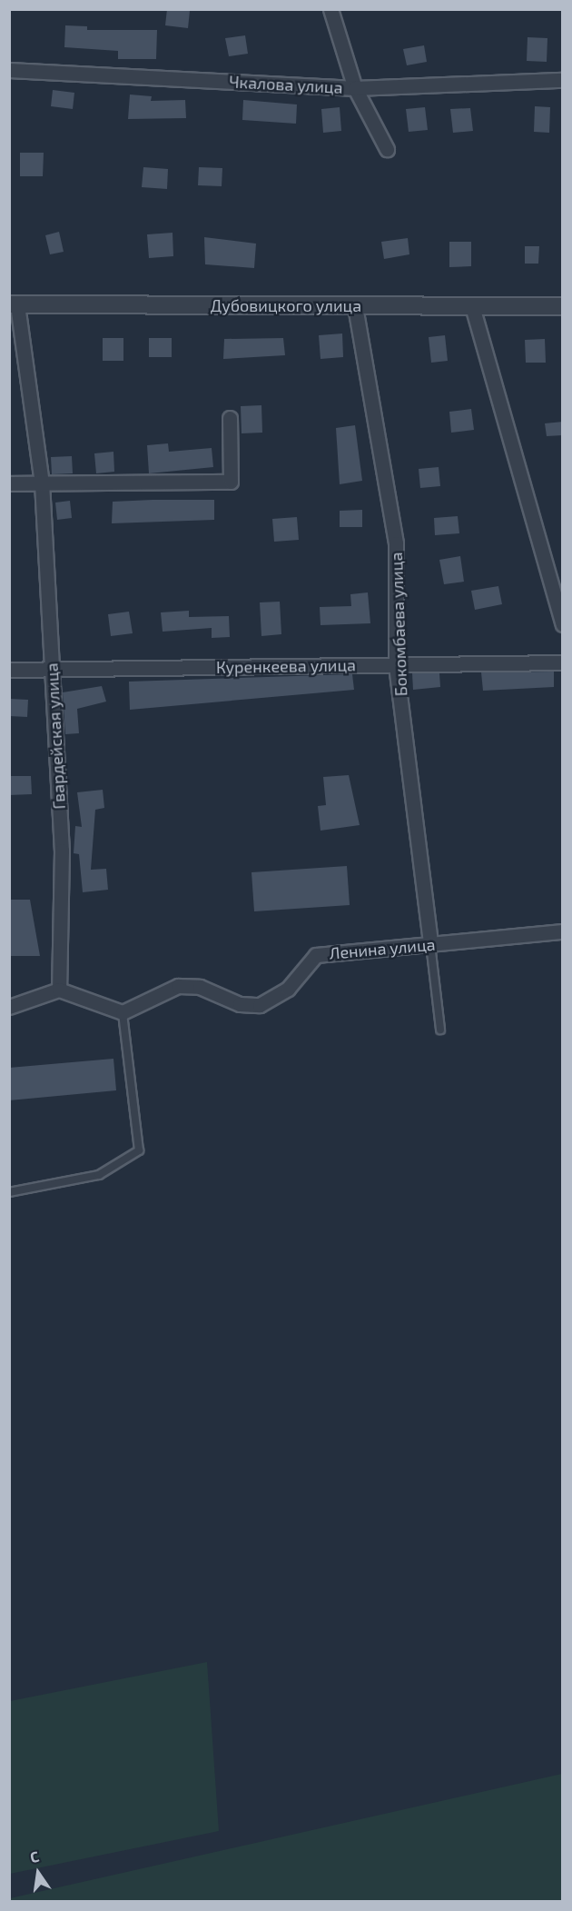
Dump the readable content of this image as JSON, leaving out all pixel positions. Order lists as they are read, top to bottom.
{
  "streets": {
    "street": [
      "Чкалова улица",
      "Дубовицкого улица",
      "Бокомбаева улица",
      "Куренкеева улица",
      "Гвардейская улица",
      "Ленина улица"
    ]
  },
  "crossings": [
    ["Дубовицкого улица", "Бокомбаева улица"],
    ["Дубовицкого улица", "Гвардейская улица"],
    ["Бокомбаева улица", "Куренкеева улица"],
    ["Бокомбаева улица", "Ленина улица"],
    ["Куренкеева улица", "Гвардейская улица"]
  ],
  "north": "top"
}
